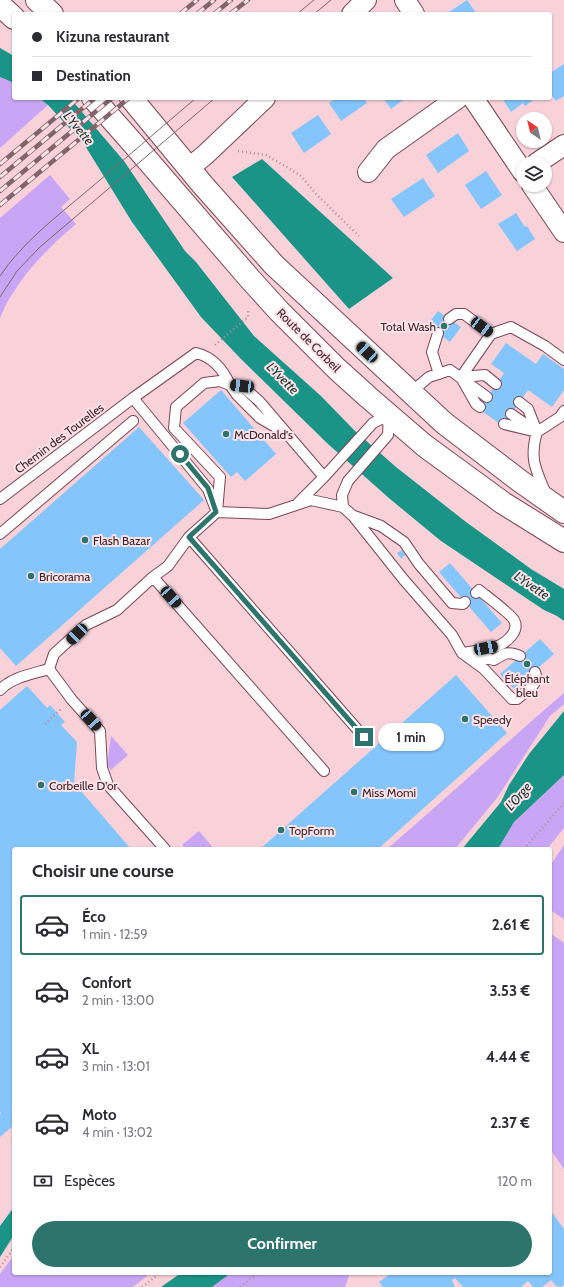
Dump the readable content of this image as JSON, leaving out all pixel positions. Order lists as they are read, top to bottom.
{
  "streets": {
    "main road": ["Route de Corbeil"],
    "lane": ["Chemin des Tourelles"]
  },
  "water": ["L'Yvette", "L'Orge"],
  "places": [
    "Total Wash",
    "McDonald's",
    "Flash Bazar",
    "Bricorama",
    "Éléphant bleu",
    "Speedy",
    "Corbeille D'or",
    "Miss Momi",
    "TopForm"
  ],
  "north": "top left",
  "page": {
    "banner": ["Kizuna restaurant", "Destination"],
    "bubble": "1 min",
    "heading": "Choisir une course",
    "list": [
      {
        "name": "Éco",
        "note": "1 min · 12:59",
        "value": "2.61 €"
      },
      {
        "name": "Confort",
        "note": "2 min · 13:00",
        "value": "3.53 €"
      },
      {
        "name": "XL",
        "note": "3 min · 13:01",
        "value": "4.44 €"
      },
      {
        "name": "Moto",
        "note": "4 min · 13:02",
        "value": "2.37 €"
      }
    ],
    "pay": ["Espèces", "120 m"],
    "buttons": "Confirmer"
  }
}
